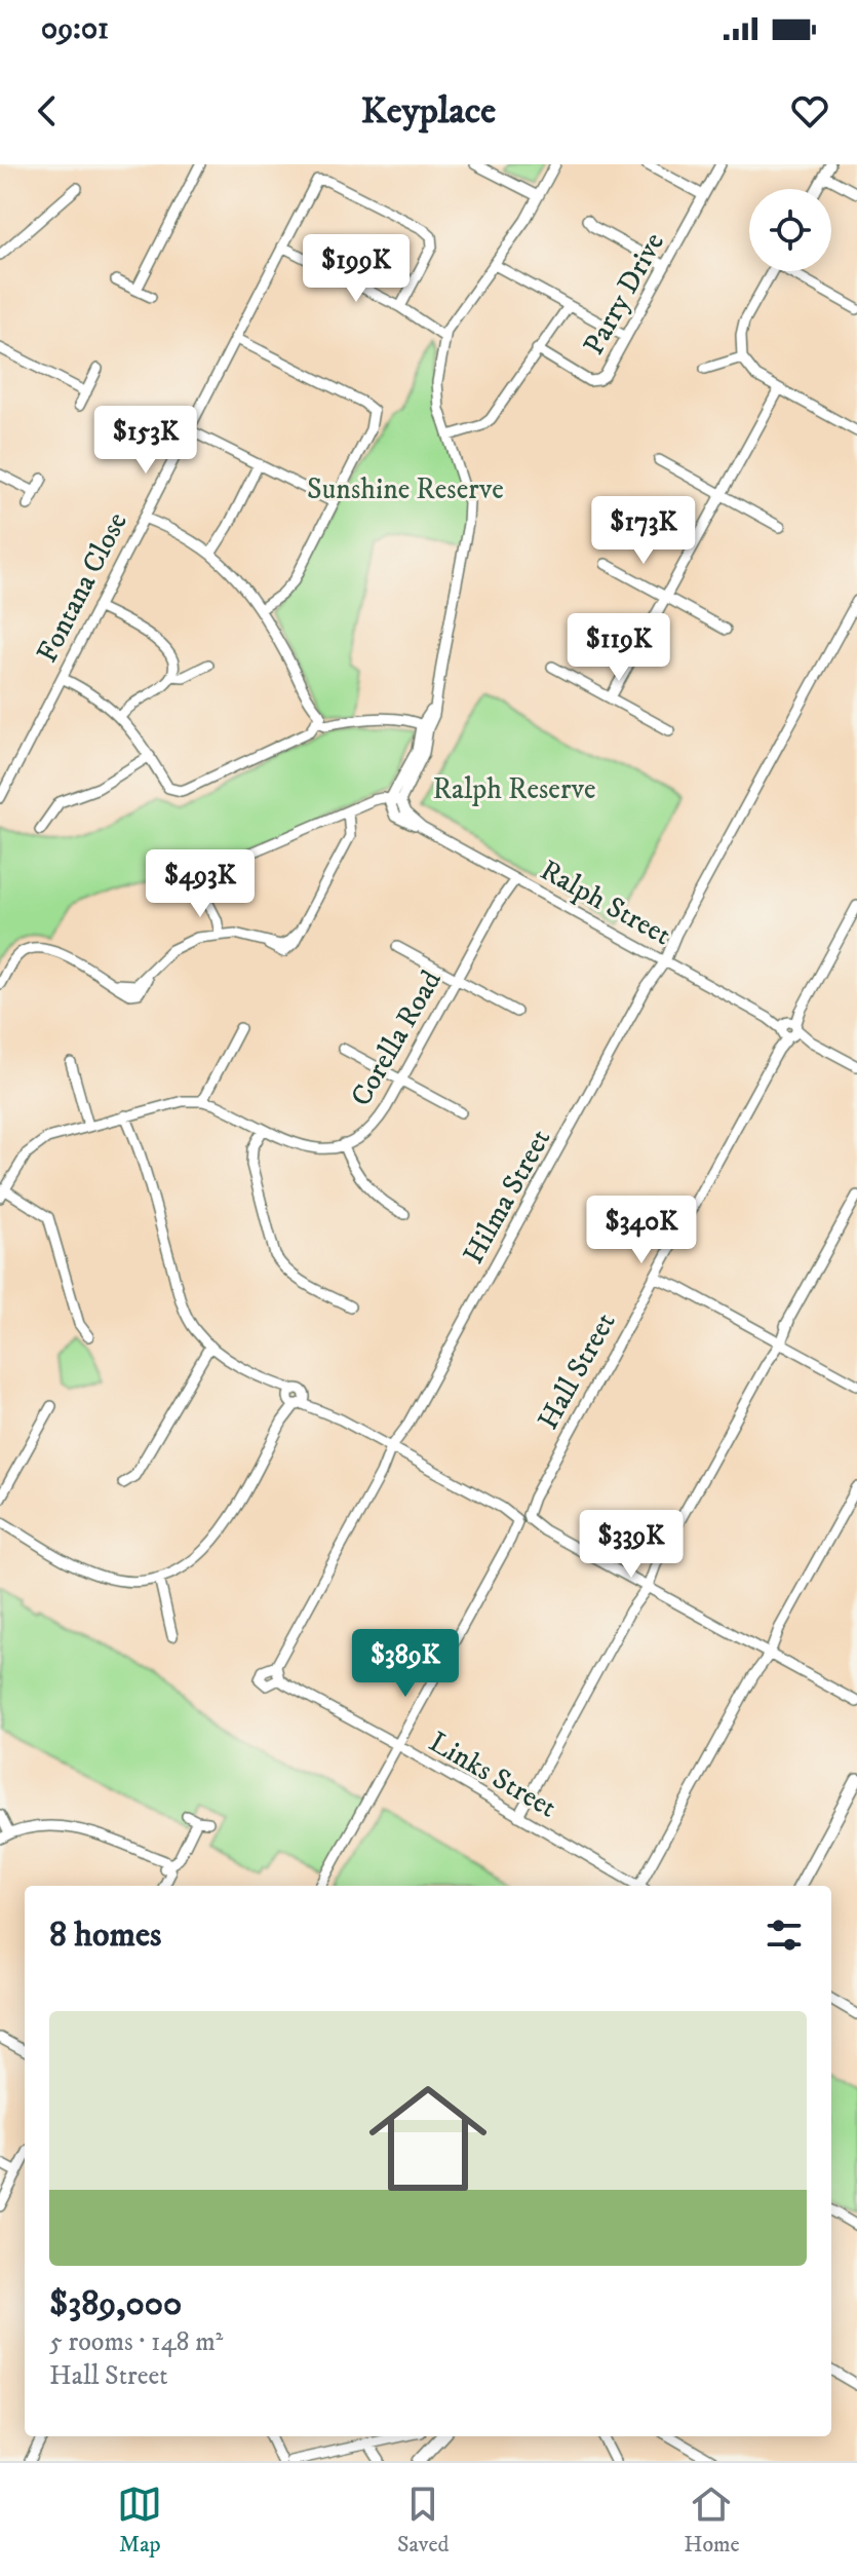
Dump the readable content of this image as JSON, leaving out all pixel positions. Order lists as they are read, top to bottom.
{
  "streets": {
    "street": [
      "Parry Drive",
      "Fontana Close",
      "Ralph Street",
      "Corella Road",
      "Hilma Street",
      "Hall Street",
      "Links Street"
    ]
  },
  "crossings": [
    ["Ralph Street", "Corella Road"],
    ["Ralph Street", "Hilma Street"],
    ["Ralph Street", "Hall Street"],
    ["Hilma Street", "Links Street"],
    ["Hall Street", "Links Street"]
  ],
  "parks": ["Sunshine Reserve", "Ralph Reserve"],
  "page": {
    "status": "09:01",
    "header": "Keyplace",
    "price": [
      "$199K",
      "$153K",
      "$173K",
      "$119K",
      "$493K",
      "$340K",
      "$339K",
      "$389K"
    ],
    "heading": "8 homes",
    "list": [
      {
        "name": "$389,000",
        "note": "5 rooms · 148 m² · Hall Street"
      }
    ],
    "tabs": ["Map", "Saved", "Home"]
  }
}
